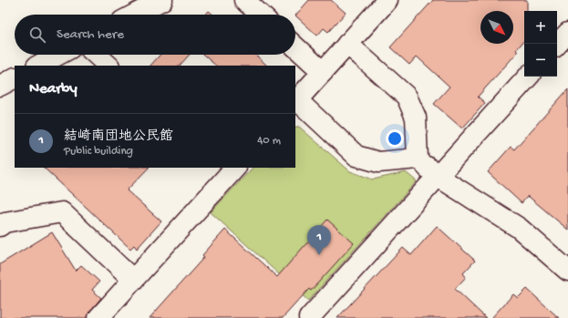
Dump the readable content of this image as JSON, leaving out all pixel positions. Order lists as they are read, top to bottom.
{
  "north": "bottom right",
  "page": {
    "map_buttons": ["+", "−"],
    "search": "Search here",
    "heading": "Nearby",
    "list": [
      {
        "mark": "1",
        "name": "結崎南団地公民館",
        "note": "Public building",
        "value": "40 m"
      }
    ],
    "pins": "1"
  }
}
